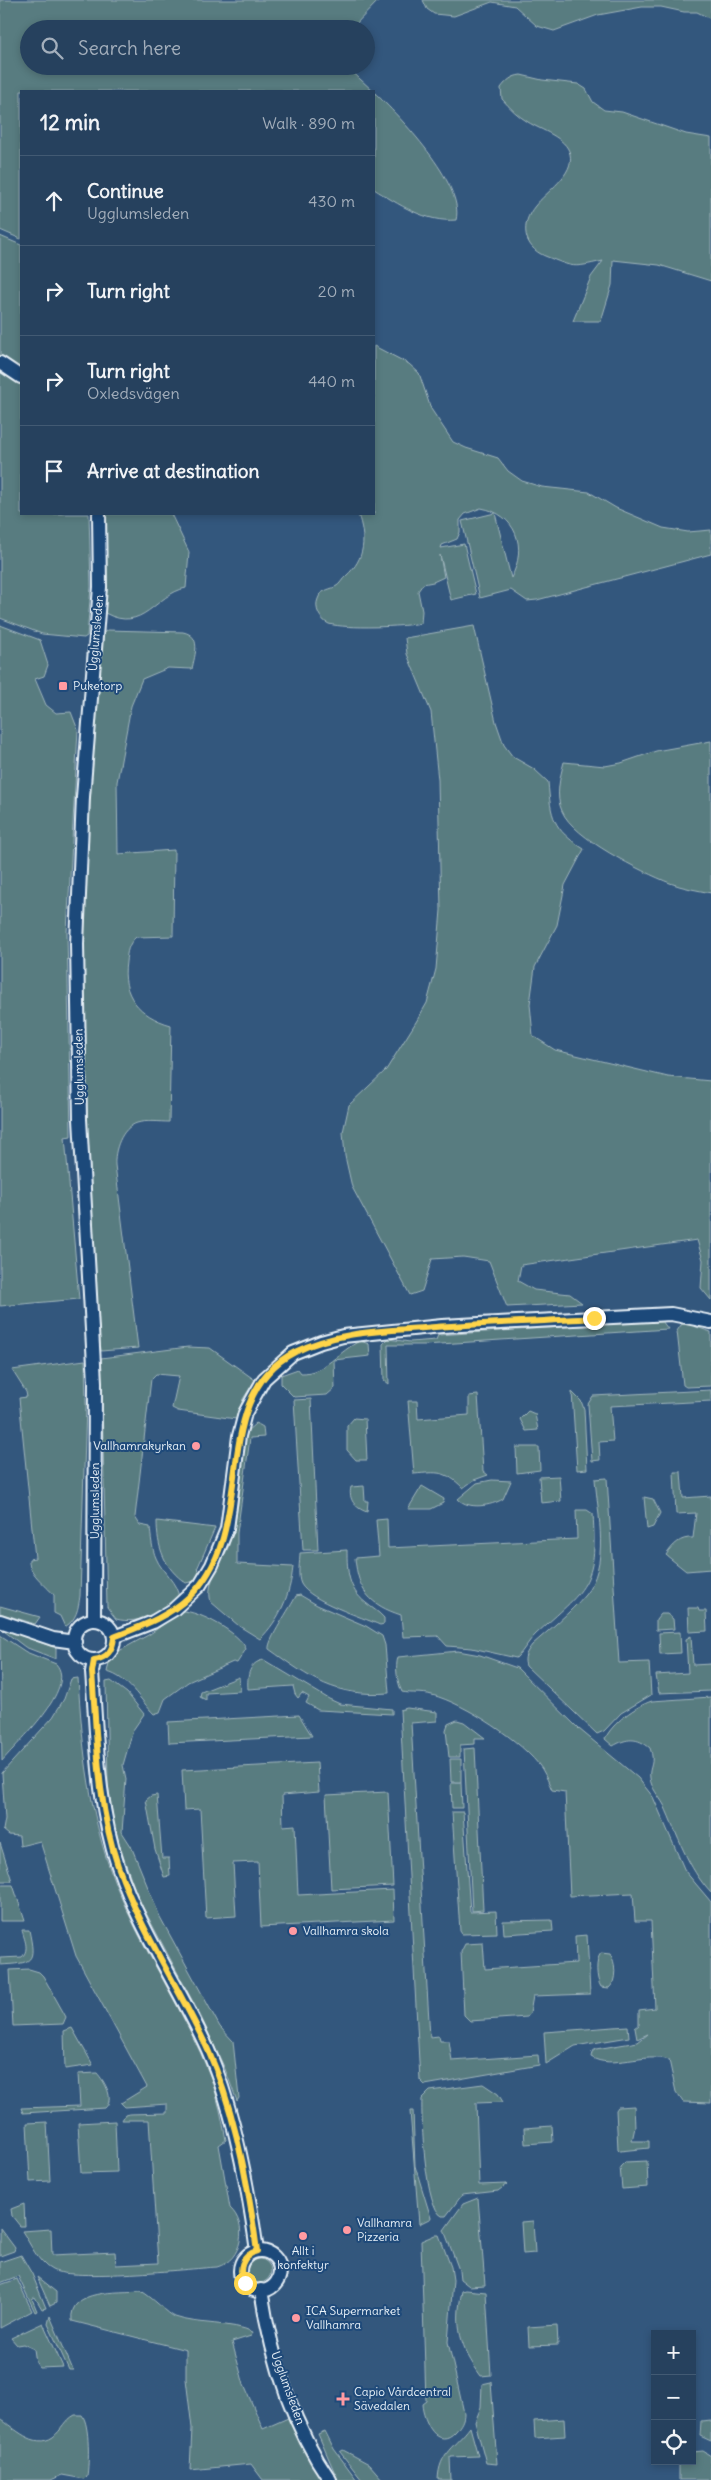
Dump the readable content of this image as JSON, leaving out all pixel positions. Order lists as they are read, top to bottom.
{
  "streets": {
    "street": ["Ugglumsleden"]
  },
  "places": {
    "transit": ["Puketorp"],
    "other": [
      "Vallhamrakyrkan",
      "Vallhamra skola",
      "Vallhamra Pizzeria",
      "Allt i konfektyr",
      "ICA Supermarket Vallhamra"
    ],
    "health": ["Capio Vårdcentral Sävedalen"]
  },
  "page": {
    "search": "Search here",
    "heading": ["12 min", "Walk · 890 m"],
    "list": [
      ["Continue", "Ugglumsleden", "430 m"],
      ["Turn right", "20 m"],
      ["Turn right", "Oxledsvägen", "440 m"],
      "Arrive at destination"
    ],
    "map_buttons": ["+", "−"]
  }
}
